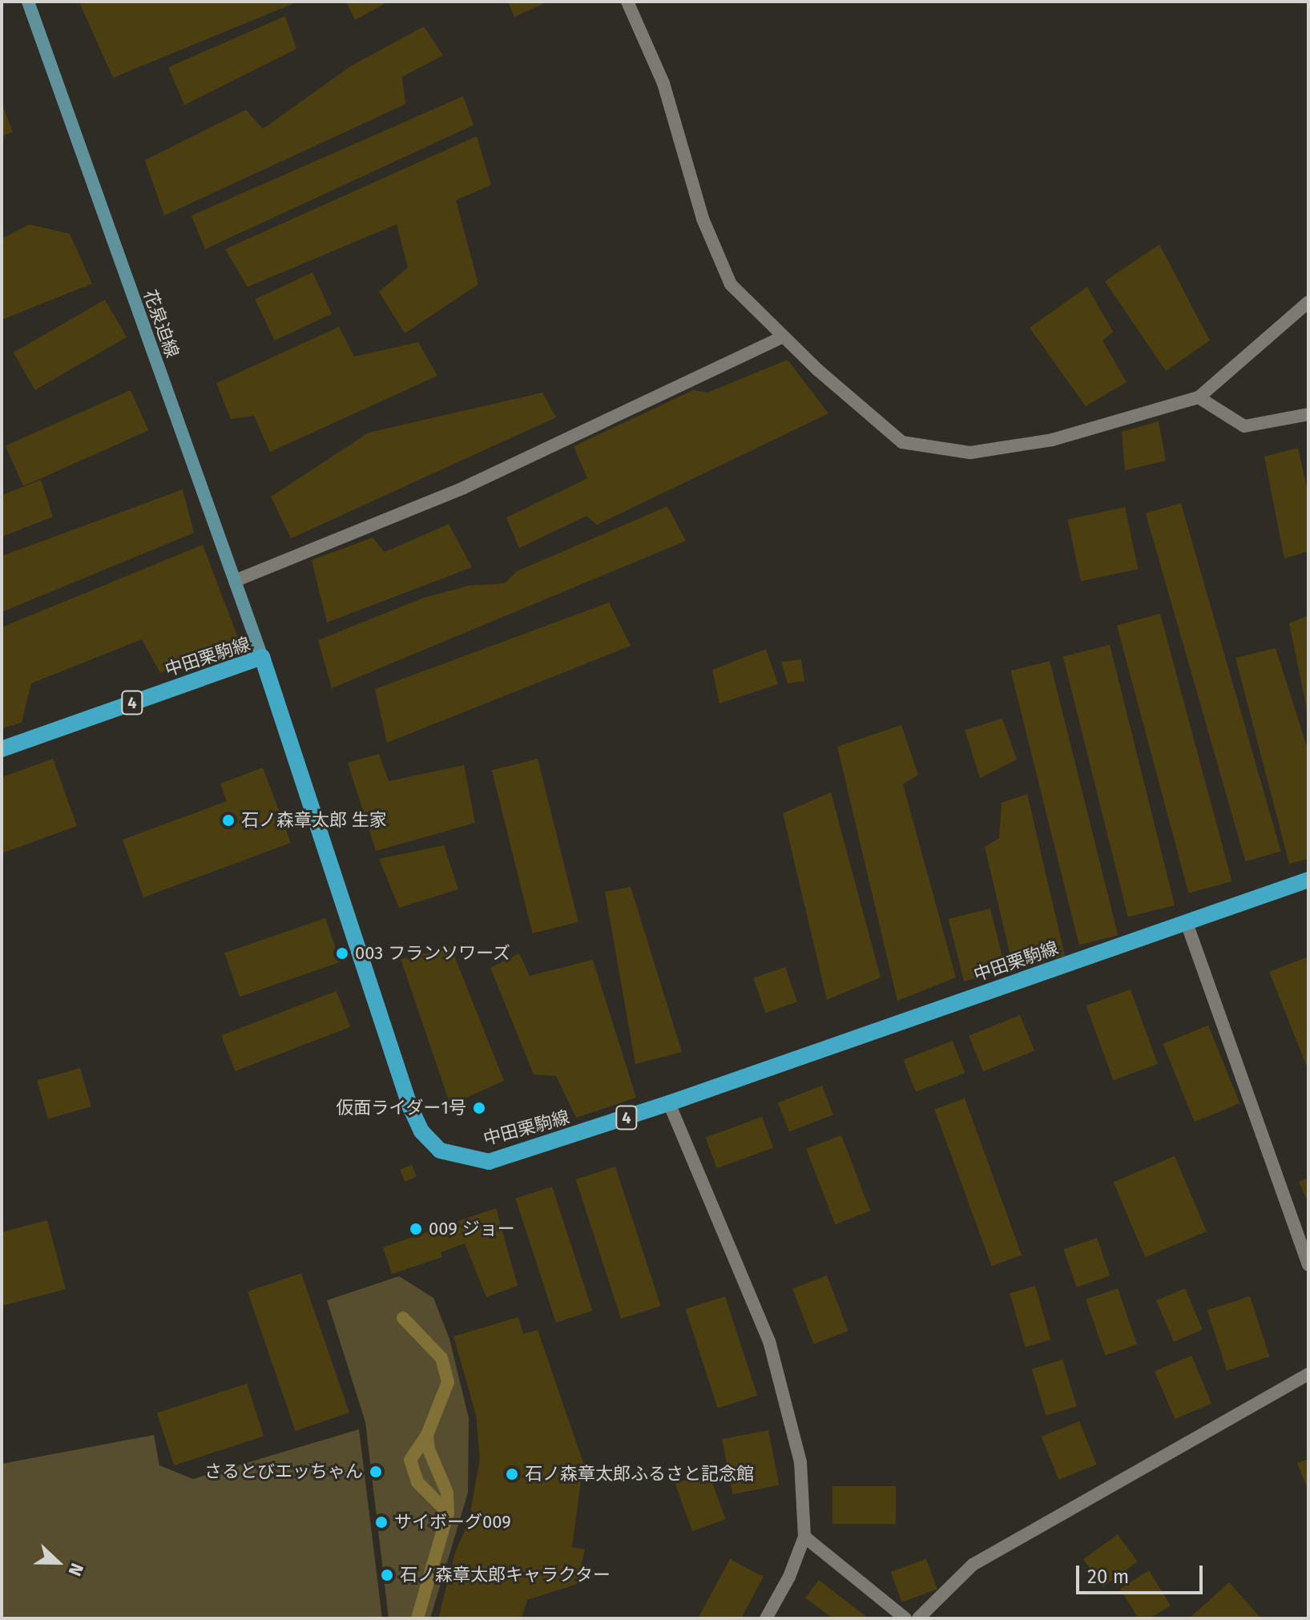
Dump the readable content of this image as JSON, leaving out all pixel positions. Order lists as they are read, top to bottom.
{
  "streets": {
    "main road": ["花泉迫線", "中田栗駒線", "4"]
  },
  "crossings": [
    ["花泉迫線", "中田栗駒線"]
  ],
  "places": [
    "石ノ森章太郎 生家",
    "003 フランソワーズ",
    "仮面ライダー1号",
    "009 ジョー",
    "さるとびエッちゃん",
    "石ノ森章太郎ふるさと記念館",
    "サイボーグ009",
    "石ノ森章太郎キャラクター"
  ],
  "scale_bar": "20 m",
  "north": "right"
}
